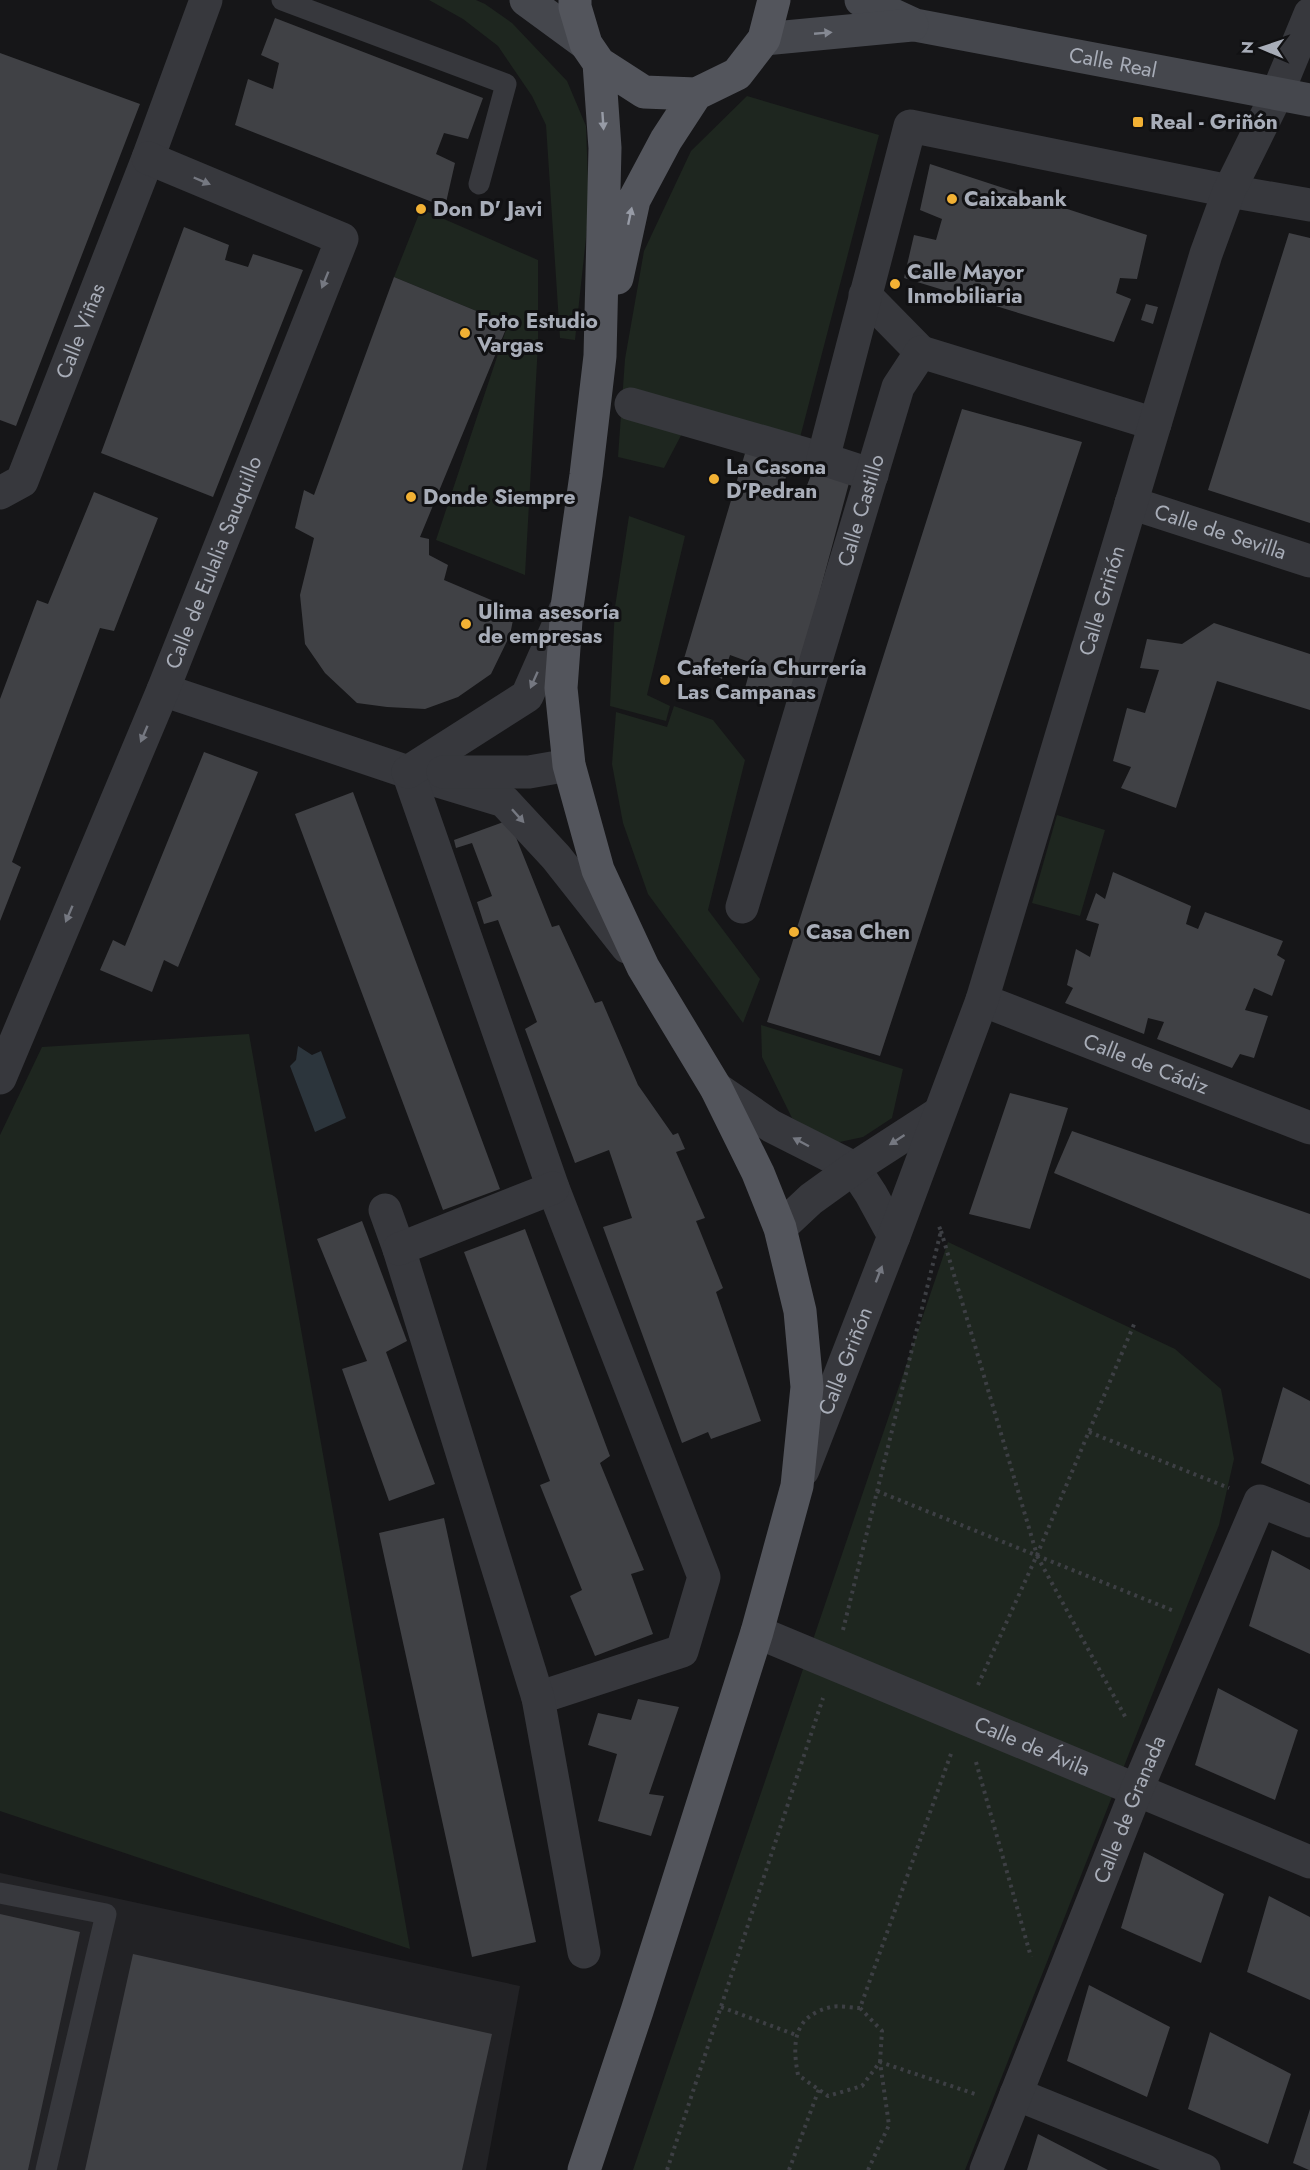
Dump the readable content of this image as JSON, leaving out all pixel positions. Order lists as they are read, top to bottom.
{
  "streets": {
    "street": [
      "Calle Real",
      "Calle Viñas",
      "Calle Castillo",
      "Calle de Sevilla",
      "Calle de Eulalia Sauquillo",
      "Calle Griñón",
      "Calle de Cádiz",
      "Calle de Ávila",
      "Calle de Granada"
    ]
  },
  "crossings": [
    ["Calle Real", "Calle Griñón"],
    ["Calle Viñas", "Calle de Eulalia Sauquillo"],
    ["Calle de Sevilla", "Calle Griñón"],
    ["Calle Griñón", "Calle de Cádiz"],
    ["Calle de Ávila", "Calle de Granada"]
  ],
  "one_way": ["Calle de Eulalia Sauquillo"],
  "places": {
    "transit": ["Real - Griñón"],
    "other": [
      "Caixabank",
      "Don D' Javi",
      "Calle Mayor Inmobiliaria",
      "Foto Estudio Vargas",
      "La Casona D'Pedran",
      "Donde Siempre",
      "Ulima asesoría de empresas",
      "Cafetería Churrería Las Campanas",
      "Casa Chen"
    ]
  },
  "north": "left"
}
